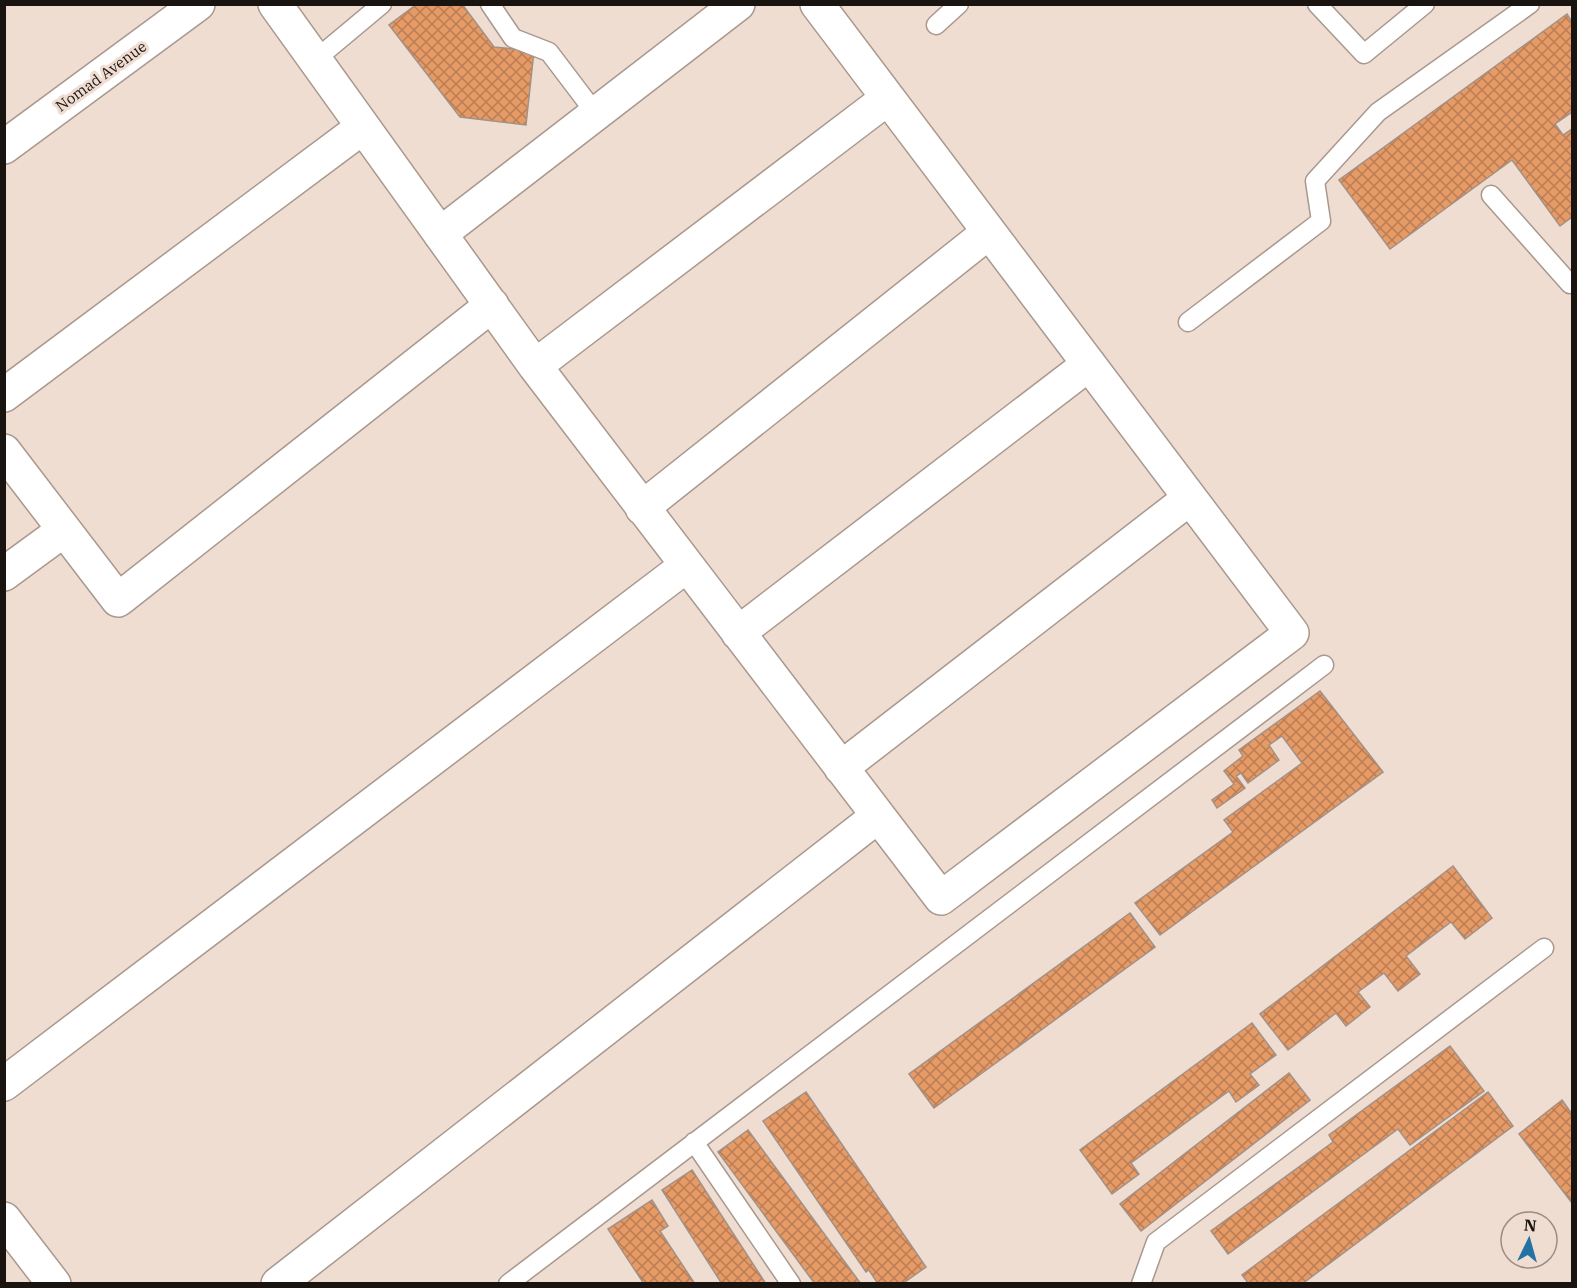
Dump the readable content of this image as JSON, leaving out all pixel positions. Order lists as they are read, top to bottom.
{
  "streets": {
    "street": ["Nomad Avenue"]
  },
  "north": "top"
}
